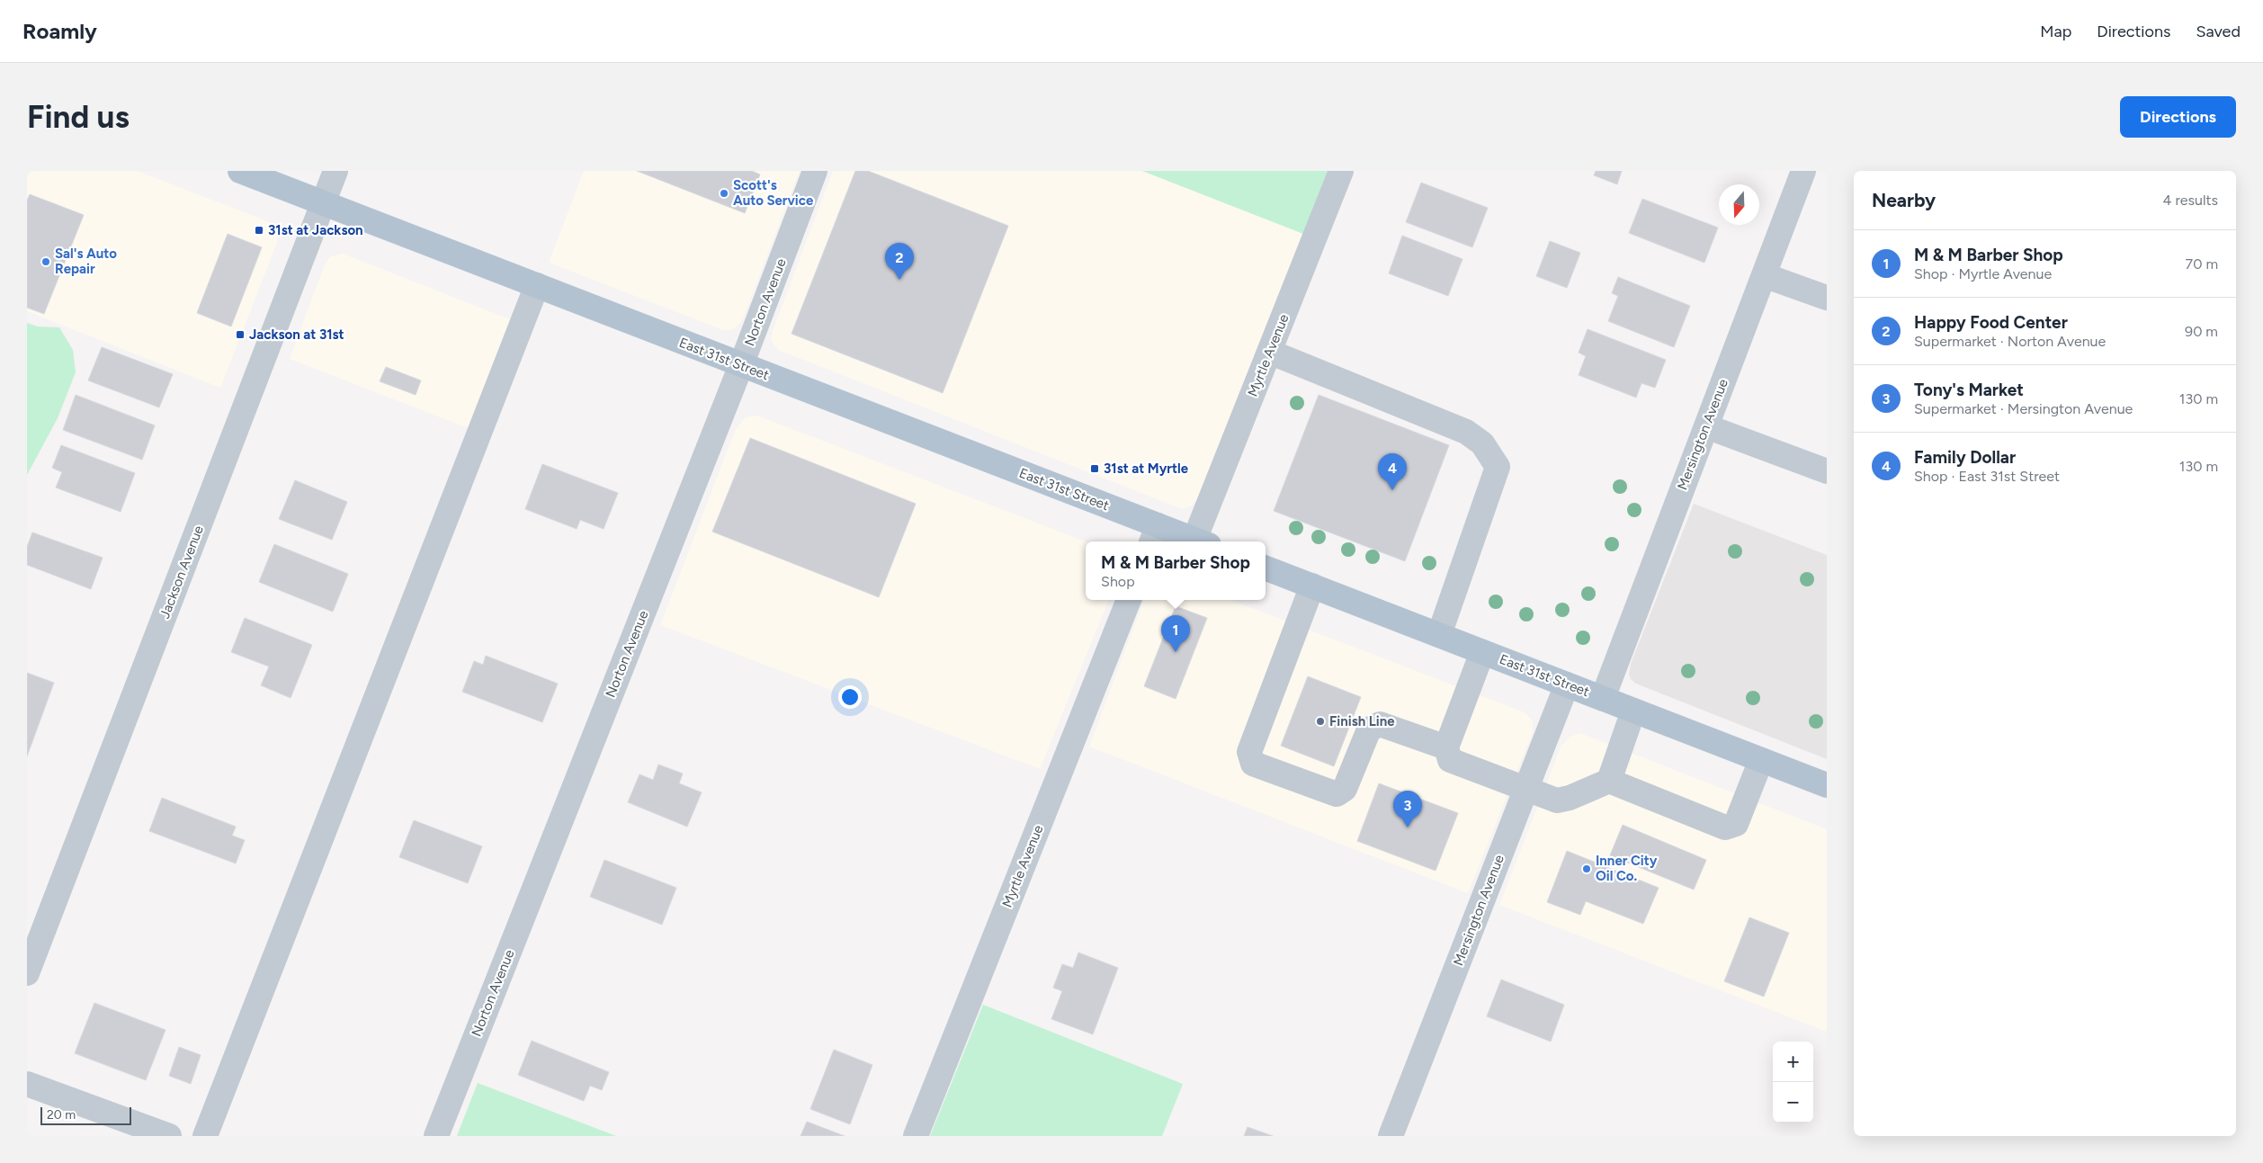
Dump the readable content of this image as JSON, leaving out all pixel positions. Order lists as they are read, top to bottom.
{
  "streets": {
    "main road": ["East 31st Street"],
    "street": [
      "Norton Avenue",
      "Myrtle Avenue",
      "Mersington Avenue",
      "Jackson Avenue"
    ]
  },
  "crossings": [
    ["Norton Avenue", "East 31st Street"],
    ["East 31st Street", "Mersington Avenue"],
    ["East 31st Street", "Jackson Avenue"]
  ],
  "places": {
    "other": [
      "Scott's Auto Service",
      "Sal's Auto Repair",
      "Finish Line",
      "Inner City Oil Co."
    ],
    "transit": ["31st at Jackson", "Jackson at 31st", "31st at Myrtle"]
  },
  "scale_bar": "20 m",
  "north": "bottom",
  "page": {
    "header": "Roamly",
    "nav": ["Map", "Directions", "Saved"],
    "buttons": "Directions",
    "title": "Find us",
    "heading": ["Nearby", "4 results"],
    "list": [
      {
        "mark": "1",
        "name": "M & M Barber Shop",
        "note": "Shop · Myrtle Avenue",
        "value": "70 m"
      },
      {
        "mark": "2",
        "name": "Happy Food Center",
        "note": "Supermarket · Norton Avenue",
        "value": "90 m"
      },
      {
        "mark": "3",
        "name": "Tony's Market",
        "note": "Supermarket · Mersington Avenue",
        "value": "130 m"
      },
      {
        "mark": "4",
        "name": "Family Dollar",
        "note": "Shop · East 31st Street",
        "value": "130 m"
      }
    ],
    "pins": [
      "2",
      "4",
      "1",
      "3"
    ],
    "popup": ["M & M Barber Shop", "Shop"],
    "map_buttons": ["+", "−"],
    "scale": "20 m"
  }
}
